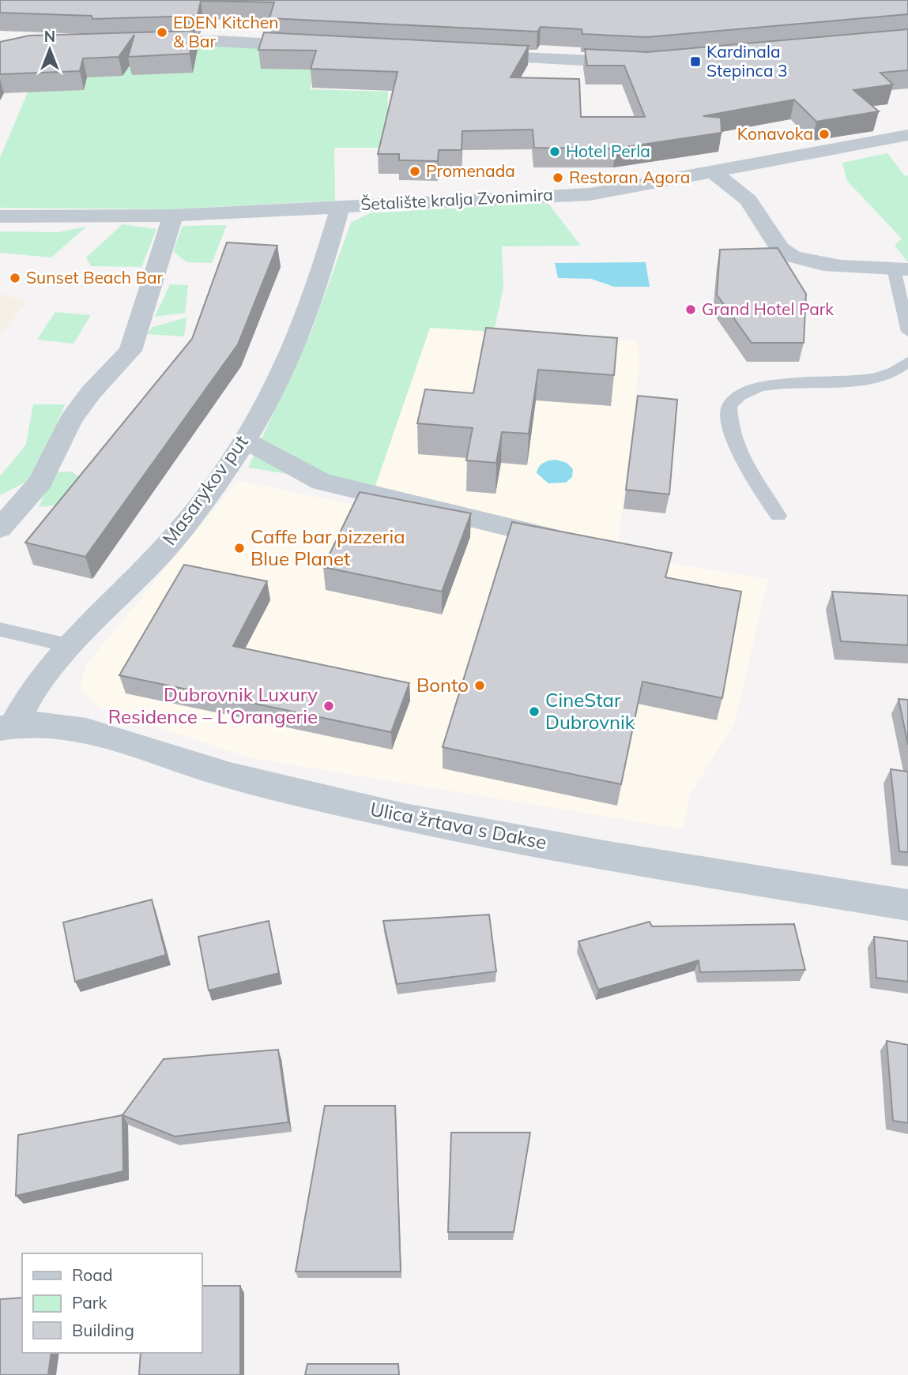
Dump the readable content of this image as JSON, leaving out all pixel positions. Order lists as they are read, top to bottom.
{
  "streets": {
    "street": ["Šetalište kralja Zvonimira", "Masarykov put", "Ulica žrtava s Dakse"]
  },
  "crossings": [
    ["Šetalište kralja Zvonimira", "Masarykov put"],
    ["Masarykov put", "Ulica žrtava s Dakse"]
  ],
  "places": {
    "other": [
      "EDEN Kitchen & Bar",
      "Konavoka",
      "Hotel Perla",
      "Promenada",
      "Restoran Agora",
      "Sunset Beach Bar",
      "Grand Hotel Park",
      "Caffe bar pizzeria Blue Planet",
      "Bonto",
      "Dubrovnik Luxury Residence – L’Orangerie",
      "CineStar Dubrovnik"
    ],
    "transit": ["Kardinala Stepinca 3"]
  },
  "legend": ["Road", "Park", "Building"],
  "north": "top"
}
